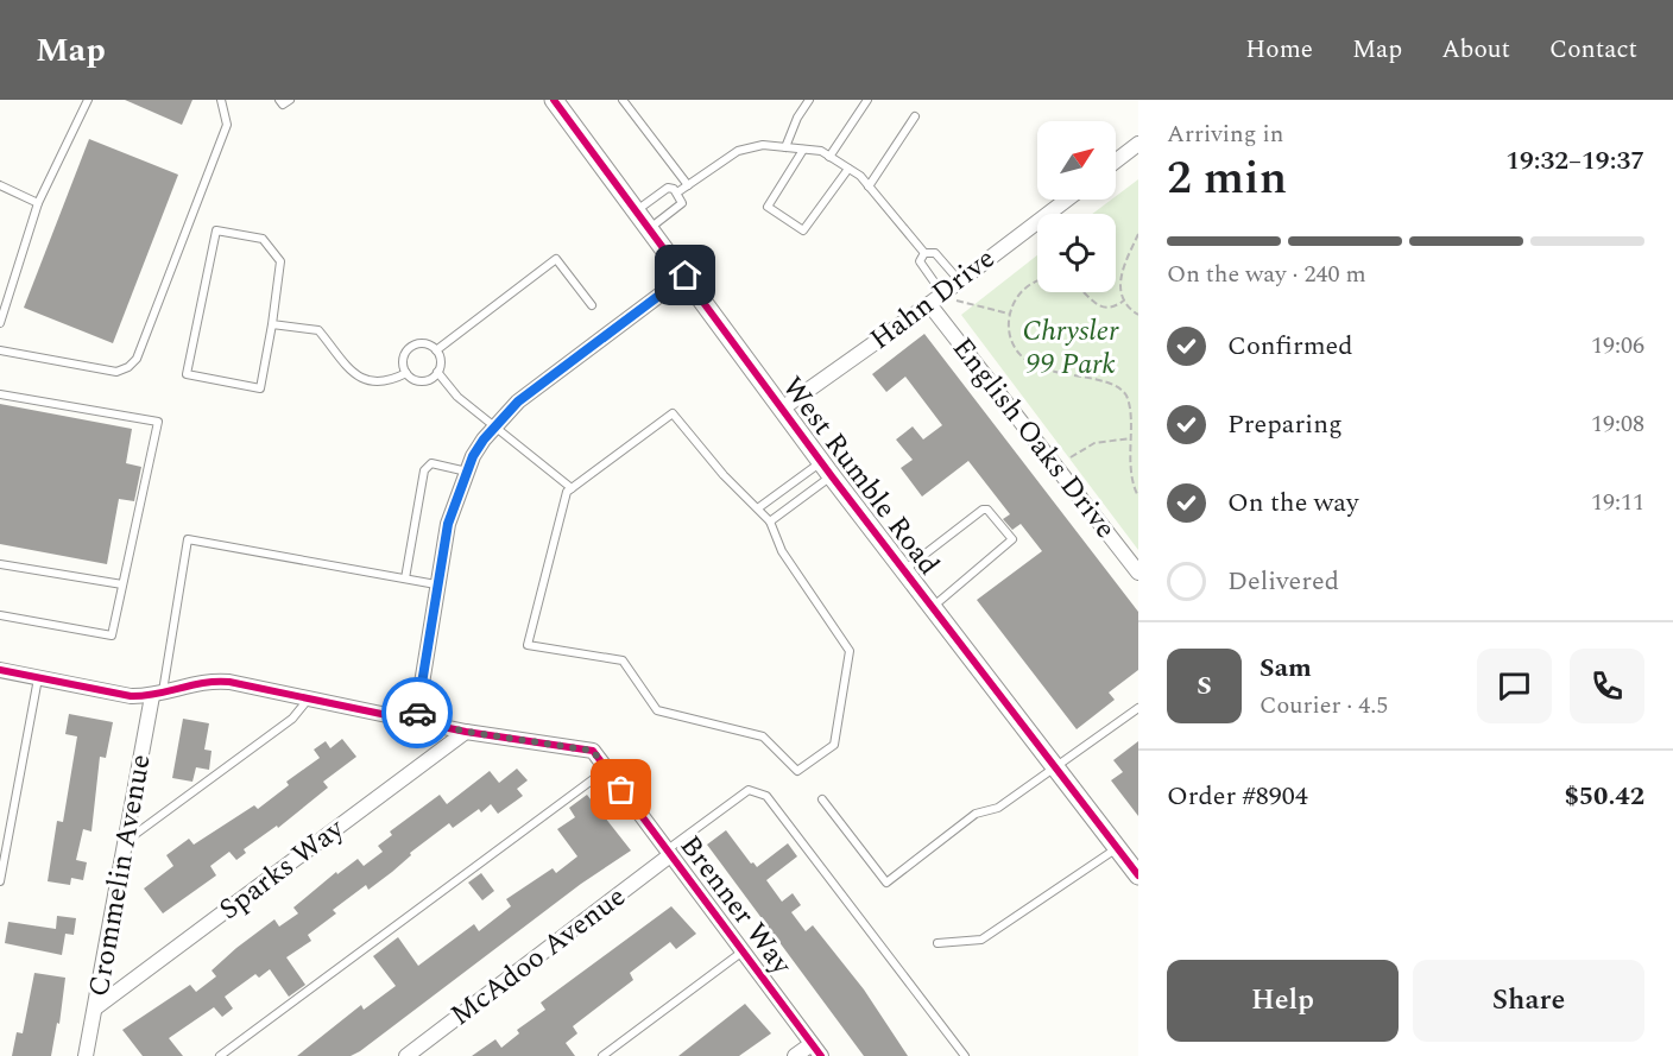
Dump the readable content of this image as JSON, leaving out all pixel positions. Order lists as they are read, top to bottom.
{
  "streets": {
    "street": [
      "Hahn Drive",
      "English Oaks Drive",
      "West Rumble Road",
      "Sparks Way",
      "Crommelin Avenue",
      "Brenner Way",
      "McAdoo Avenue"
    ]
  },
  "crossings": [
    ["Hahn Drive", "English Oaks Drive"],
    ["Hahn Drive", "West Rumble Road"],
    ["Sparks Way", "Crommelin Avenue"],
    ["Sparks Way", "Brenner Way"],
    ["Crommelin Avenue", "Brenner Way"],
    ["Brenner Way", "McAdoo Avenue"]
  ],
  "parks": ["Chrysler 99 Park"],
  "north": "top right",
  "page": {
    "header": "Map",
    "nav": [
      "Home",
      "Map",
      "About",
      "Contact"
    ],
    "heading": ["2 min", "Arriving in", "19:32–19:37"],
    "panel": [
      "Sam",
      "Courier · 4.5",
      "Order #8904",
      "$50.42"
    ],
    "bar": "On the way · 240 m",
    "list": [
      ["Confirmed", "19:06"],
      ["Preparing", "19:08"],
      ["On the way", "19:11"],
      "Delivered"
    ],
    "round": "S",
    "buttons": ["Help", "Share"]
  }
}
